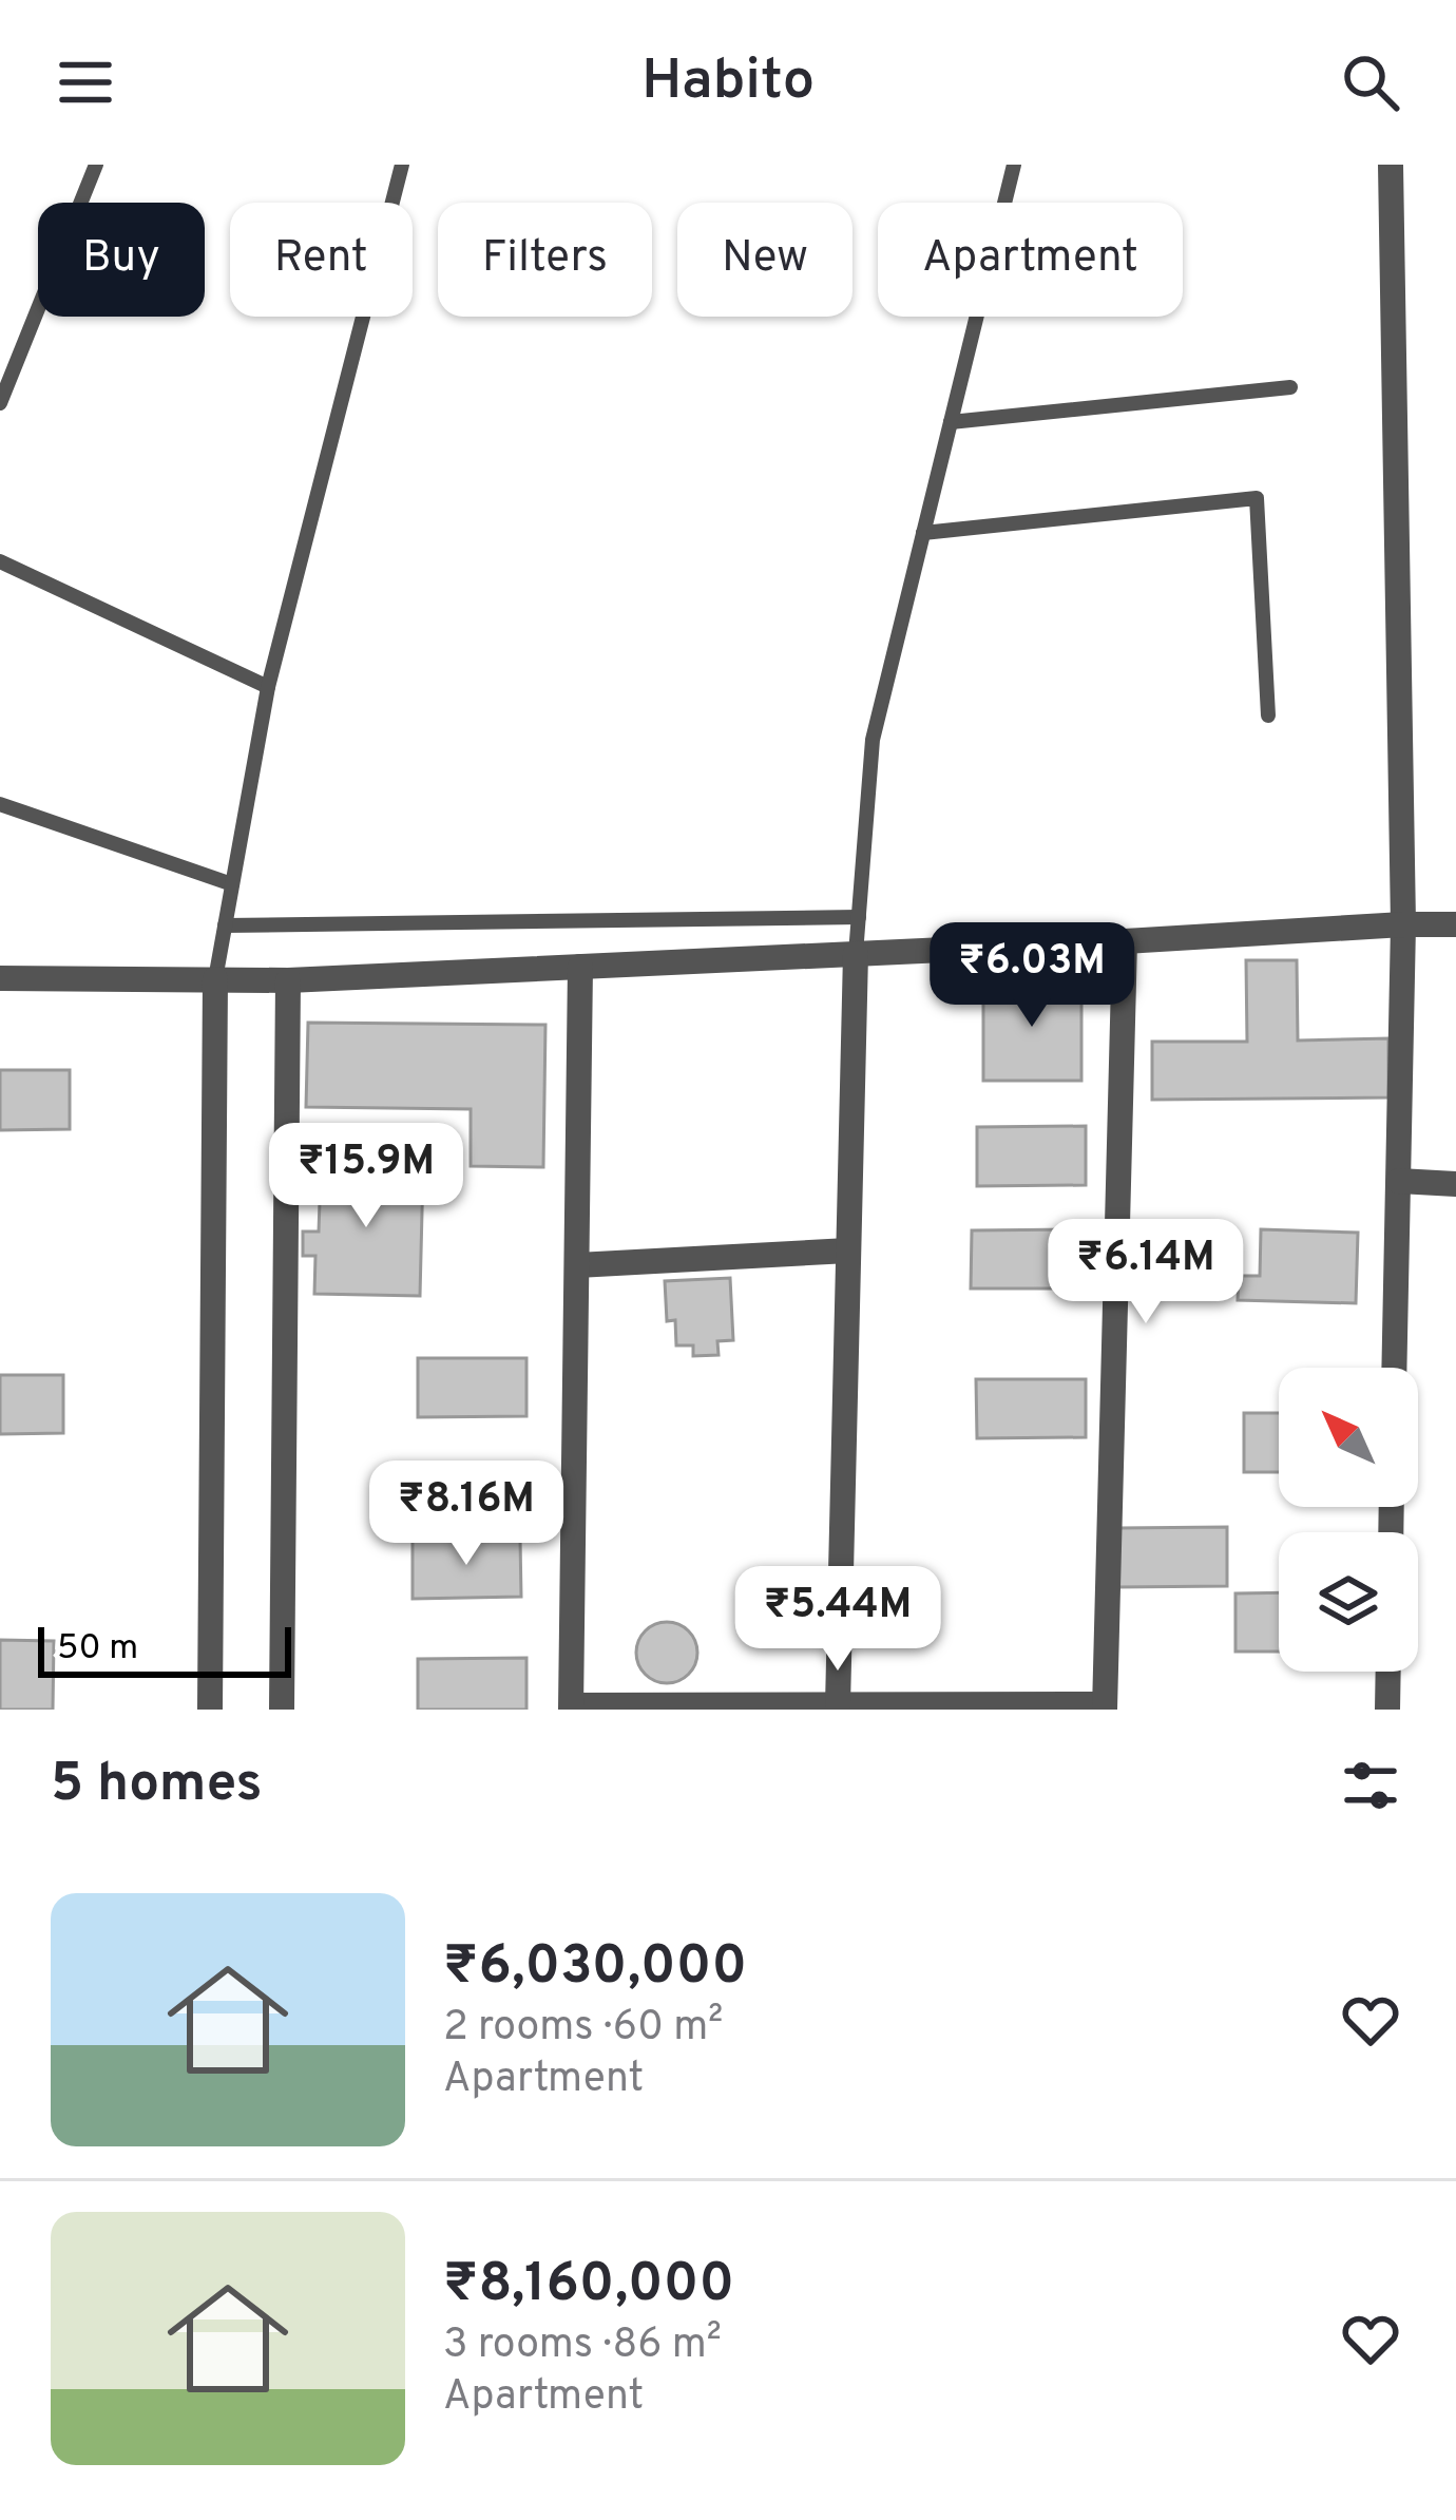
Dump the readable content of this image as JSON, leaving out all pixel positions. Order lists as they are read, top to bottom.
{
  "scale_bar": "50 m",
  "north": "top left",
  "page": {
    "header": "Habito",
    "chip": [
      "Buy",
      "Rent",
      "Filters",
      "New",
      "Apartment"
    ],
    "price": [
      "₹6.03M",
      "₹15.9M",
      "₹6.14M",
      "₹8.16M",
      "₹5.44M"
    ],
    "scale": "50 m",
    "heading": "5 homes",
    "list": [
      {
        "name": "₹6,030,000",
        "note": "2 rooms · 60 m² · Apartment"
      },
      {
        "name": "₹8,160,000",
        "note": "3 rooms · 86 m² · Apartment"
      }
    ]
  }
}
